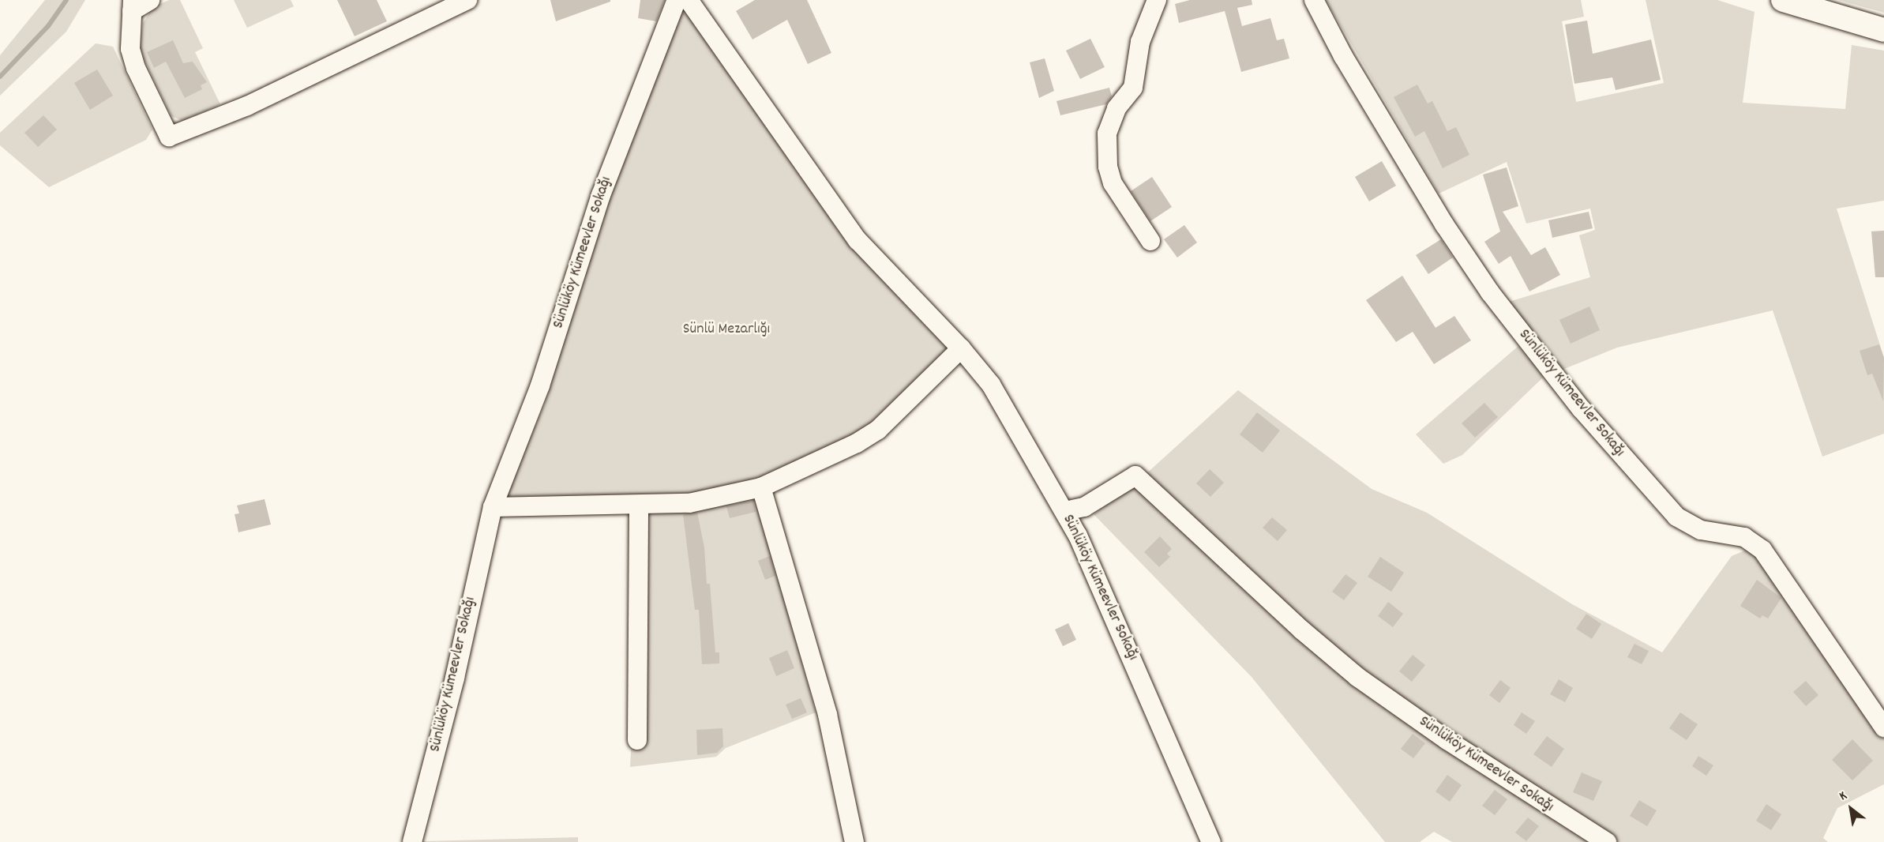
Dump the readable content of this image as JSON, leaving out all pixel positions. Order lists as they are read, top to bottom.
{
  "streets": {
    "street": ["Sünlüköy Kümeevler Sokağı"]
  },
  "parks": ["Sünlü Mezarlığı"],
  "north": "top left"
}
